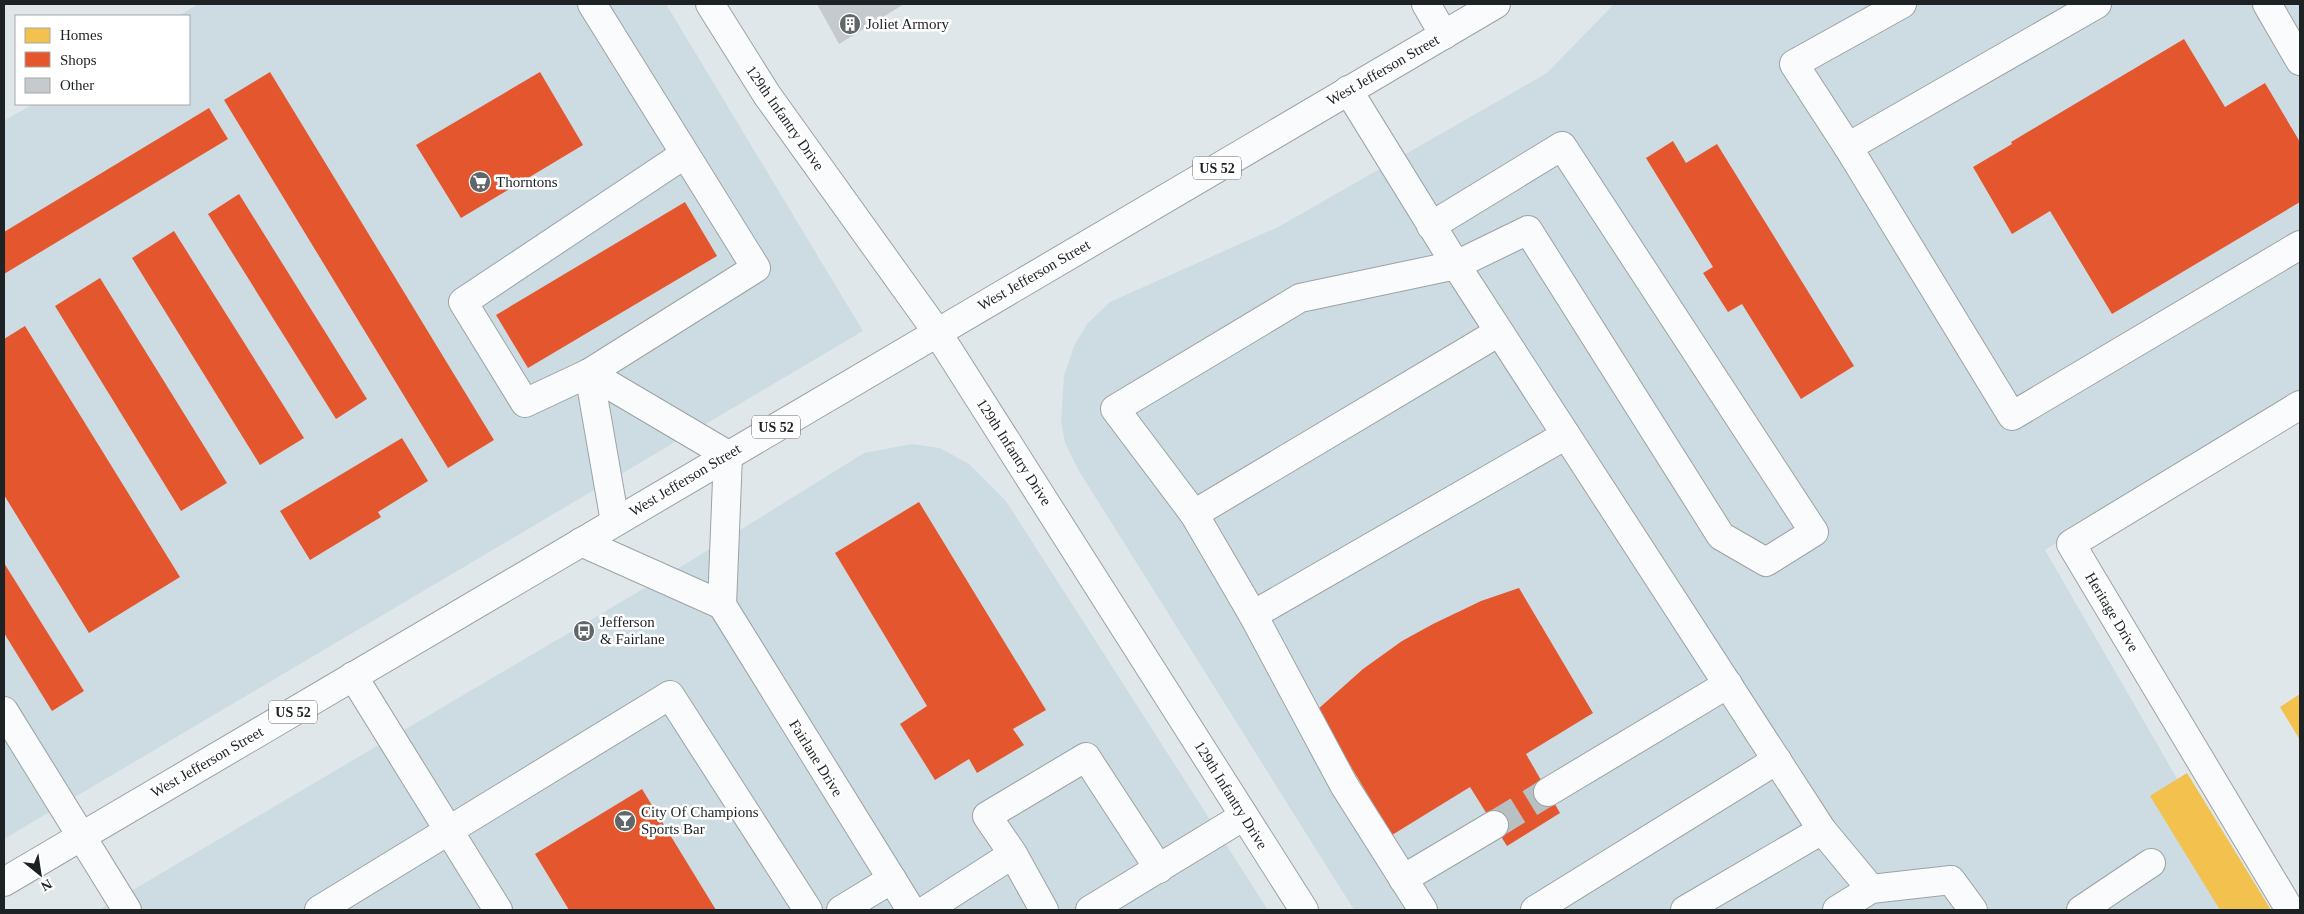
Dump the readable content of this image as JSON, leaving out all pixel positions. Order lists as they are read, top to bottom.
{
  "streets": {
    "street": [
      "West Jefferson Street",
      "129th Infantry Drive",
      "US 52",
      "Heritage Drive",
      "Fairlane Drive"
    ]
  },
  "crossings": [
    ["West Jefferson Street", "129th Infantry Drive"]
  ],
  "places": {
    "building": ["Joliet Armory"],
    "supermarket": ["Thorntons"],
    "bus stop": ["Jefferson & Fairlane"],
    "bar": ["City Of Champions Sports Bar"]
  },
  "legend": ["Homes", "Shops", "Other"],
  "north": "bottom right"
}
